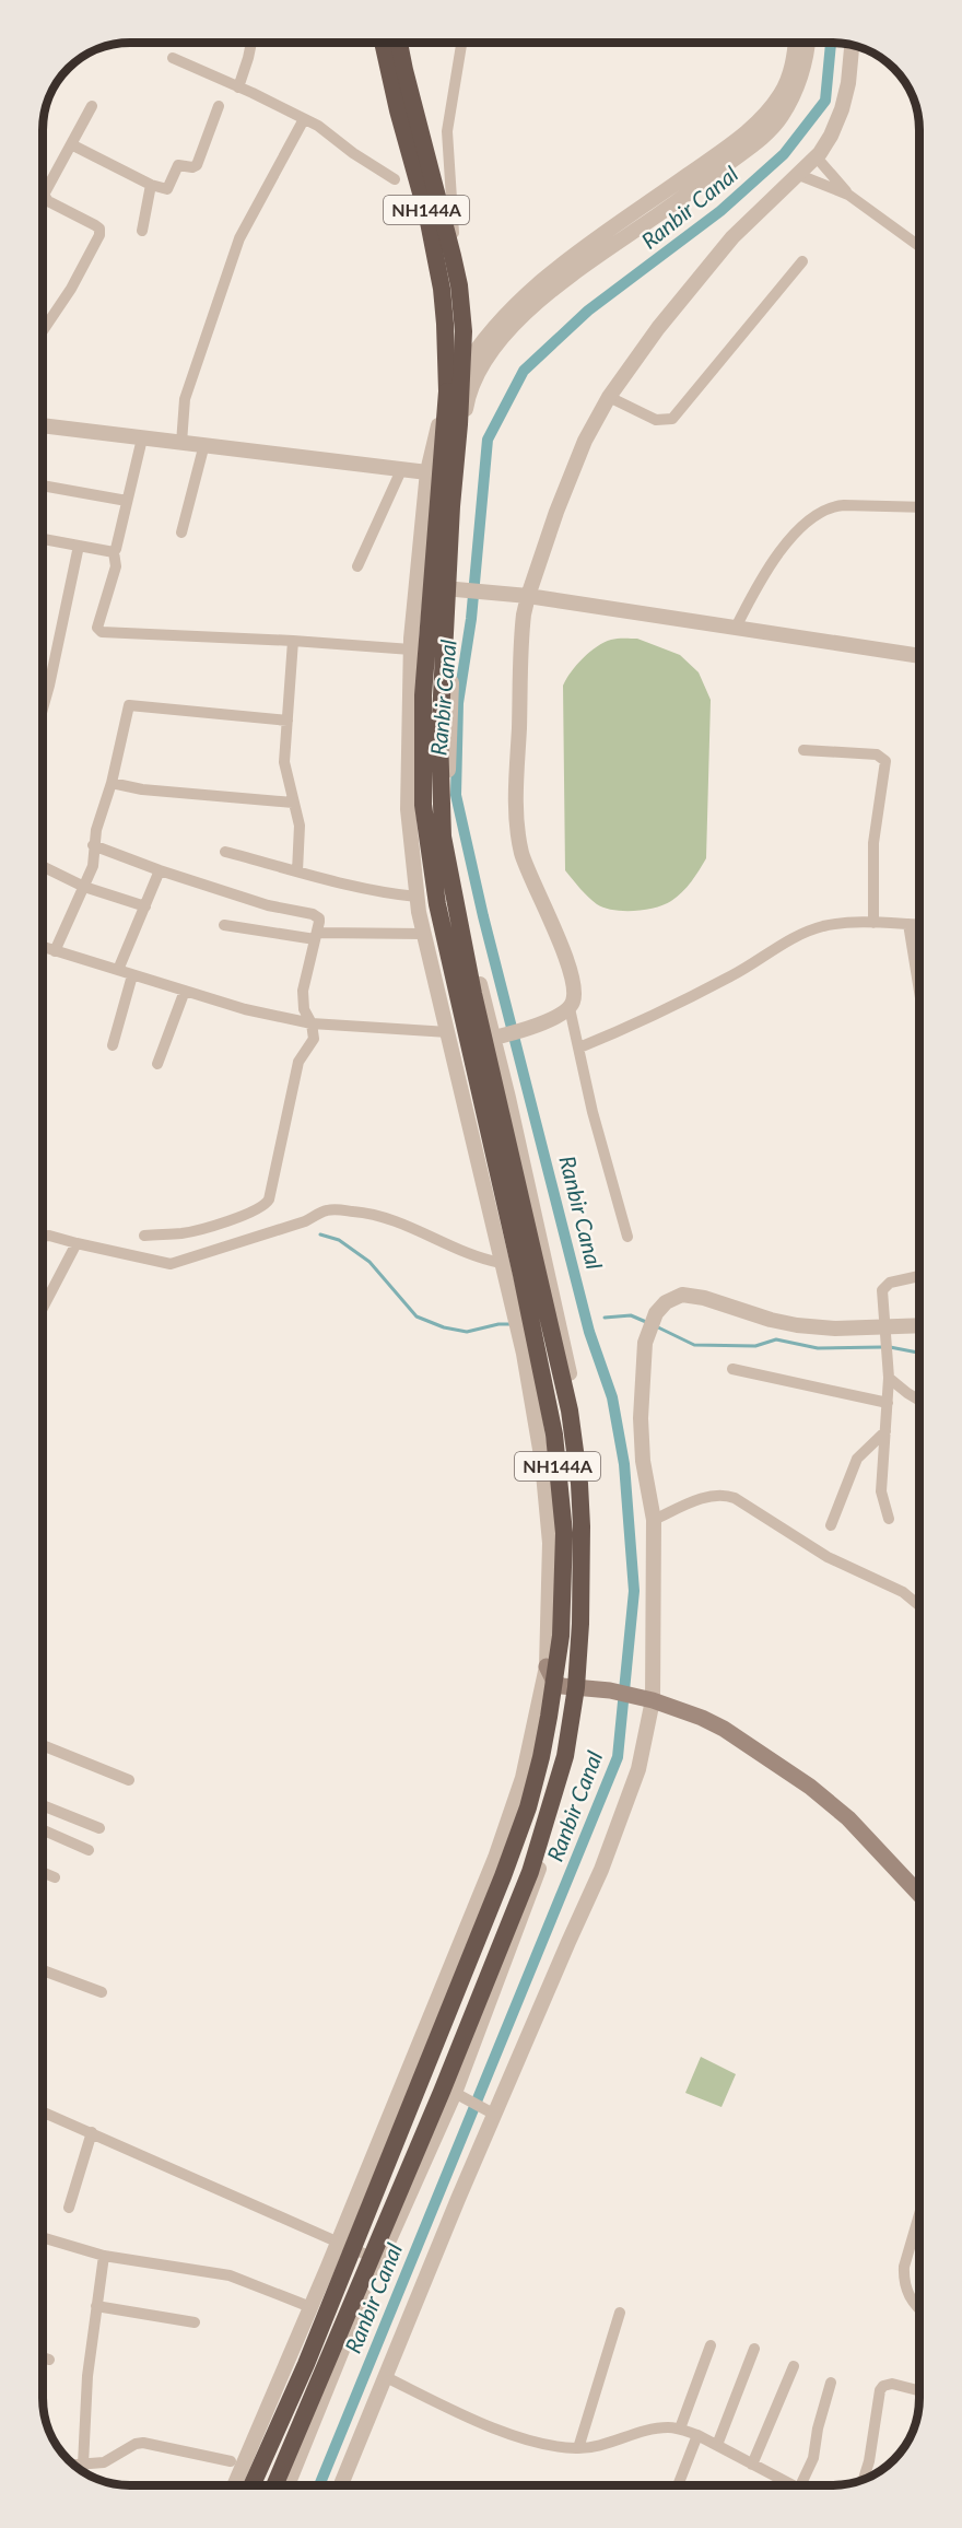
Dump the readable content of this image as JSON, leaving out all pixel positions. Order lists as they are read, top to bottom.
{
  "streets": {
    "highway": ["NH144A"]
  },
  "water": ["Ranbir Canal"]
}
